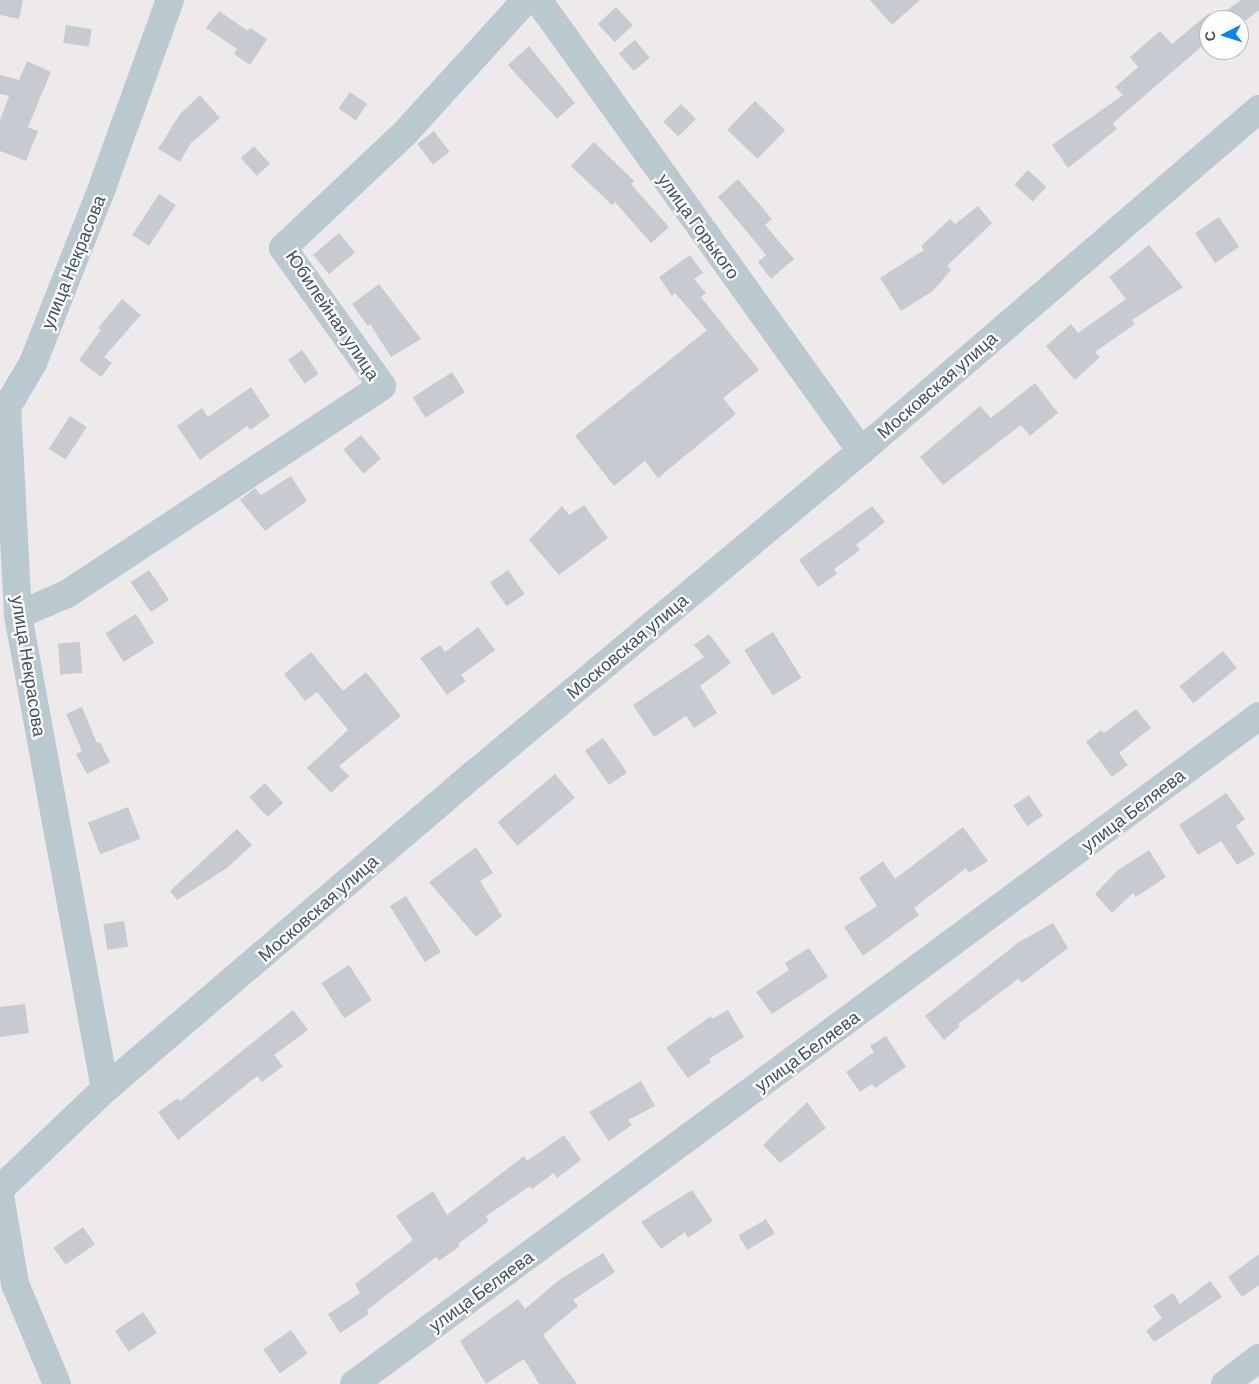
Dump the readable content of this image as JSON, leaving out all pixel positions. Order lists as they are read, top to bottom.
{
  "streets": {
    "street": [
      "улица Горького",
      "улица Некрасова",
      "Юбилейная улица",
      "Московская улица",
      "улица Беляева"
    ]
  },
  "crossings": [
    ["улица Горького", "Московская улица"],
    ["улица Некрасова", "Юбилейная улица"],
    ["улица Некрасова", "Московская улица"]
  ],
  "north": "left"
}
